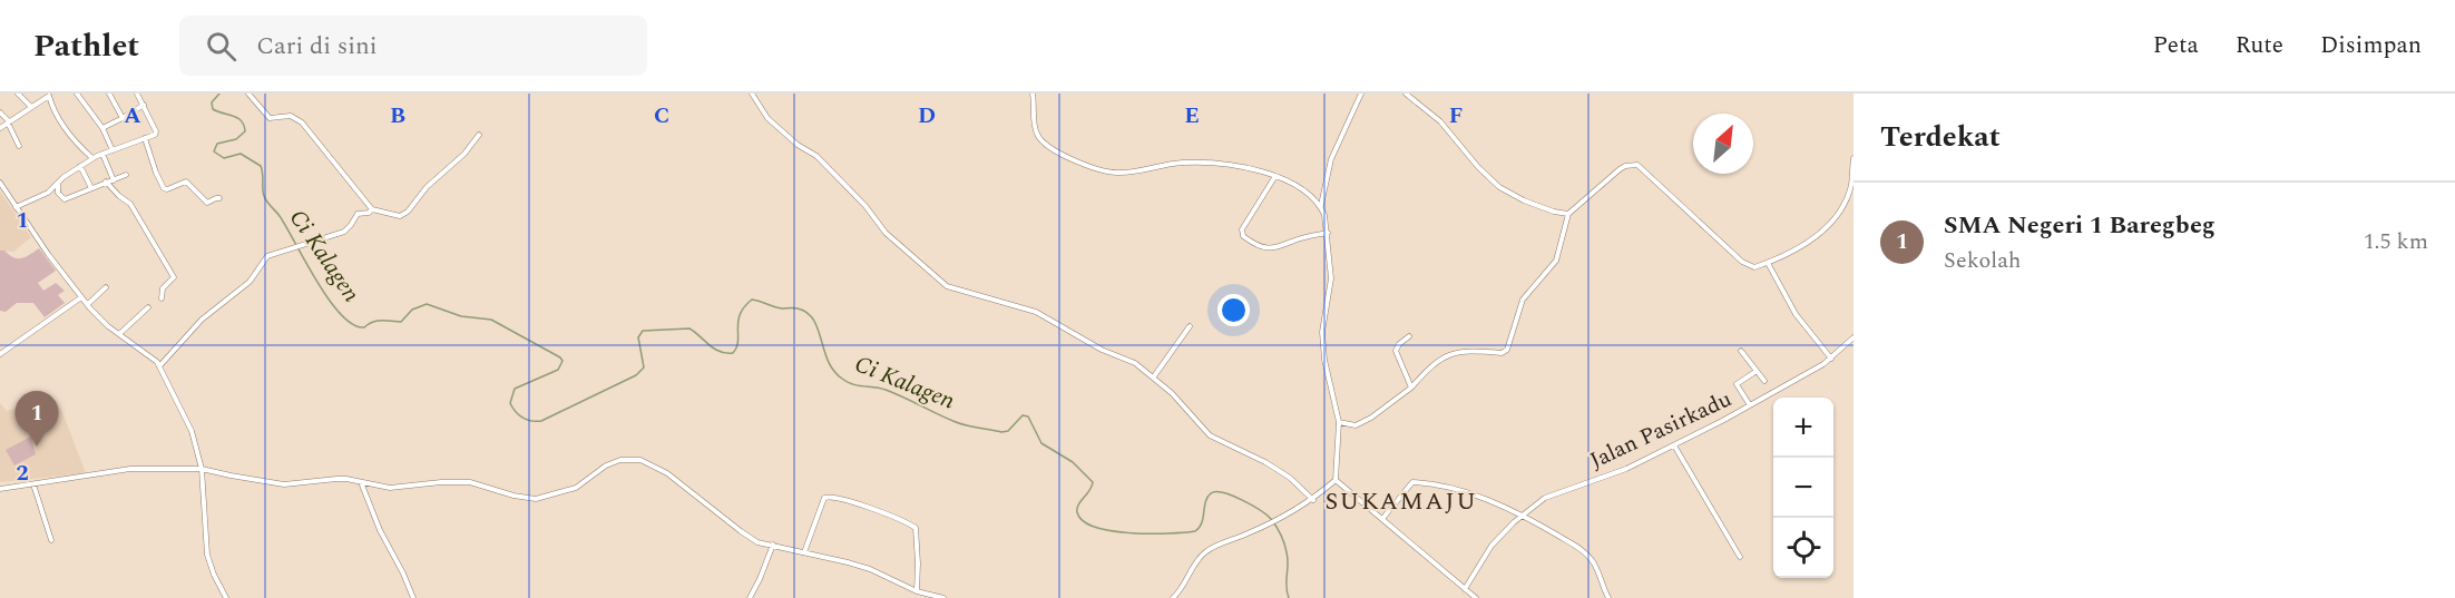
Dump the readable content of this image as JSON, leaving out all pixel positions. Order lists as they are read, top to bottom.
{
  "streets": {
    "street": ["Jalan Pasirkadu"]
  },
  "districts": ["SUKAMAJU"],
  "water": ["Ci Kalagen"],
  "north": "top right",
  "page": {
    "header": "Pathlet",
    "search": "Cari di sini",
    "nav": ["Peta", "Rute", "Disimpan"],
    "heading": "Terdekat",
    "list": [
      {
        "mark": "1",
        "name": "SMA Negeri 1 Baregbeg",
        "note": "Sekolah",
        "value": "1.5 km"
      }
    ],
    "pins": "1",
    "map_buttons": ["+", "−"]
  },
  "grid": {
    "columns": [
      "A",
      "B",
      "C",
      "D",
      "E",
      "F"
    ],
    "rows": ["1", "2"]
  }
}
